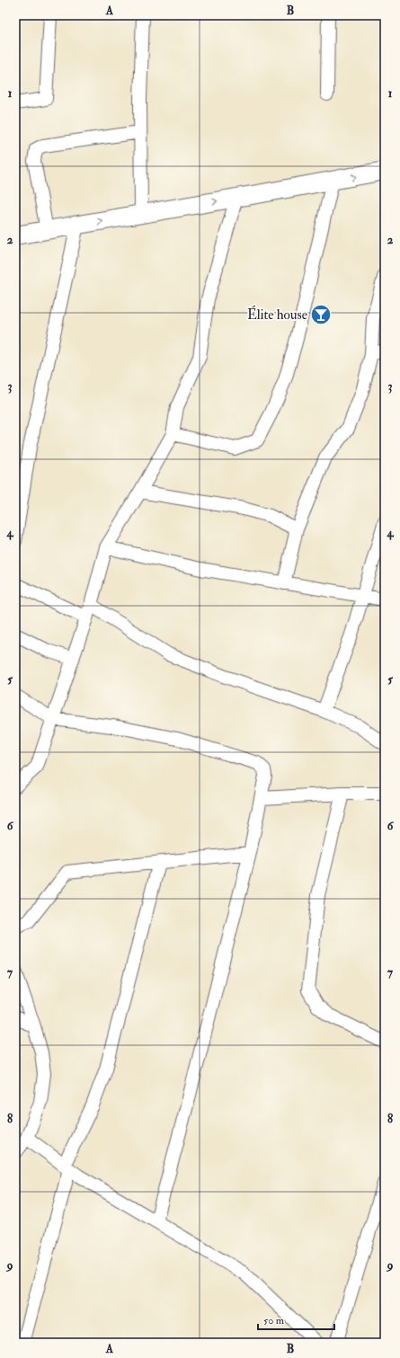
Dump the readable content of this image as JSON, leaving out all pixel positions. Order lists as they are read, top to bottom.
{
  "places": {
    "bar": ["Élite house"]
  },
  "scale_bar": "50 m",
  "grid": {
    "columns": ["A", "B"],
    "rows": [
      "1",
      "2",
      "3",
      "4",
      "5",
      "6",
      "7",
      "8",
      "9"
    ]
  }
}
